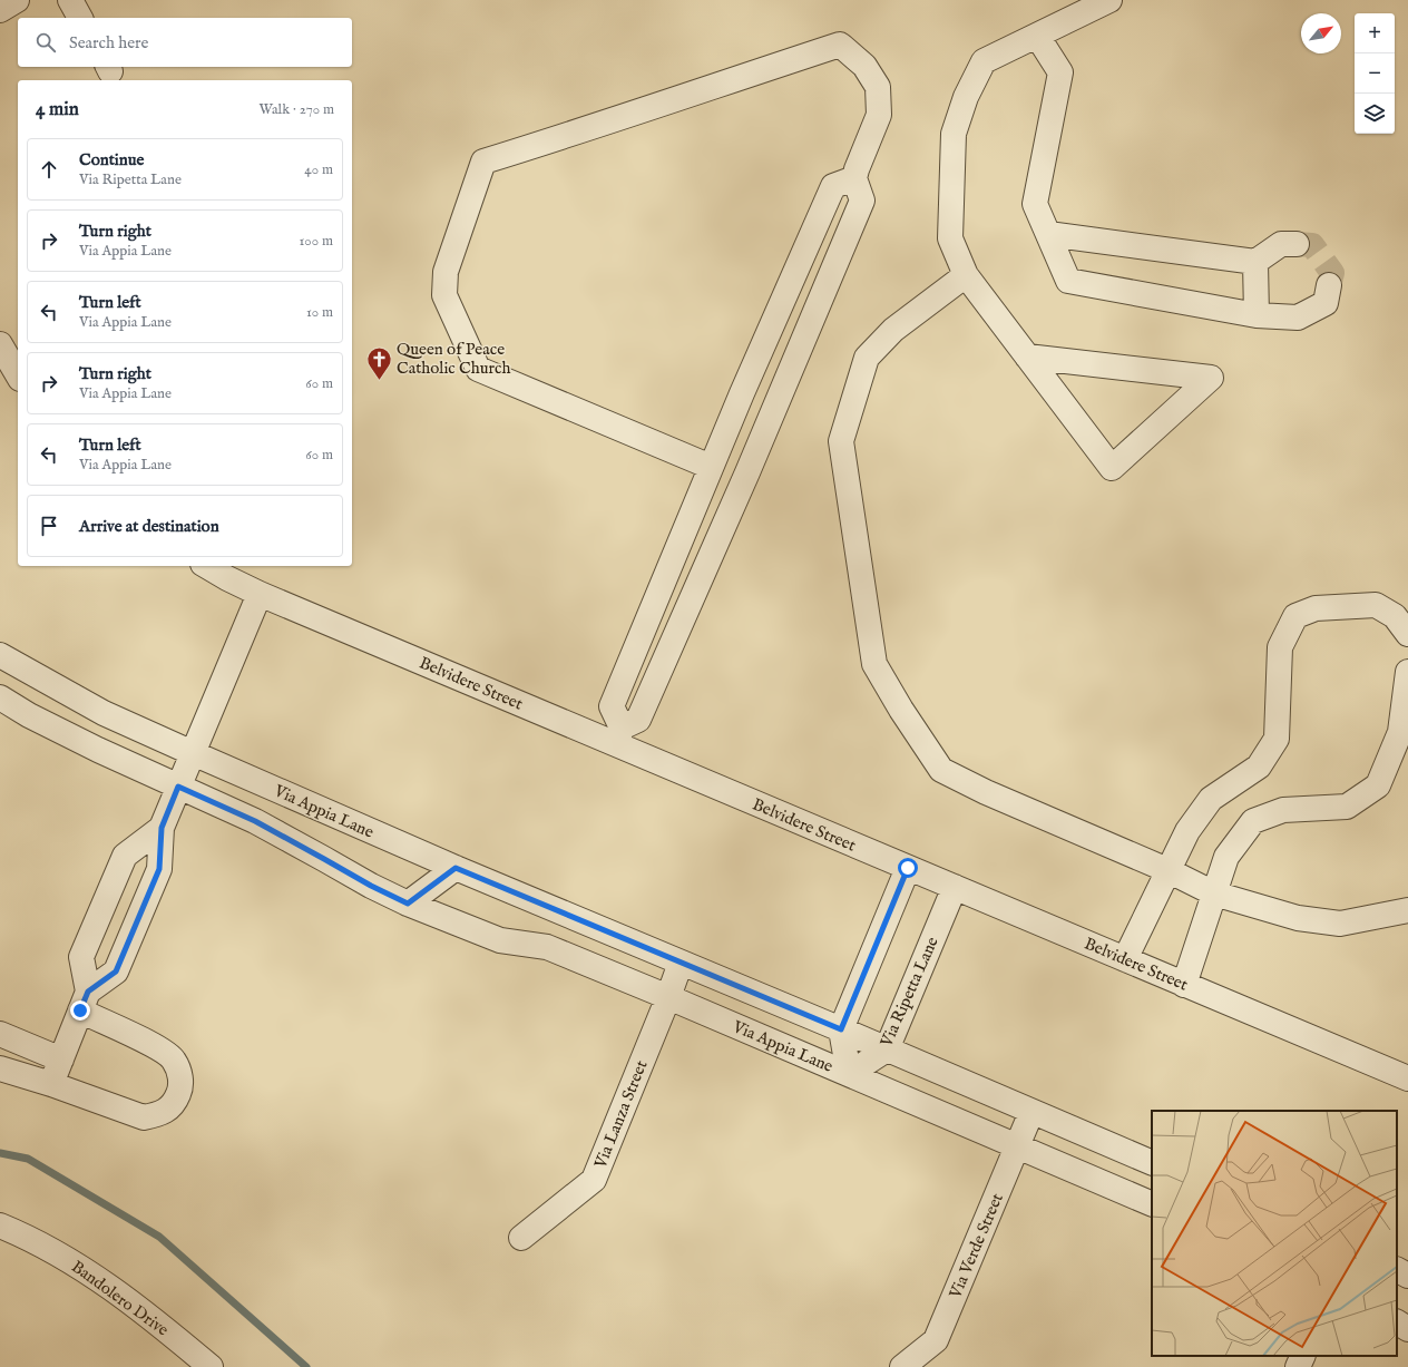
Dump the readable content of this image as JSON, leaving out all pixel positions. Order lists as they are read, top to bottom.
{
  "streets": {
    "street": [
      "Belvidere Street",
      "Via Appia Lane",
      "Via Ripetta Lane",
      "Via Lanza Street",
      "Via Verde Street",
      "Bandolero Drive"
    ]
  },
  "crossings": [
    ["Belvidere Street", "Via Ripetta Lane"],
    ["Via Appia Lane", "Via Ripetta Lane"],
    ["Via Appia Lane", "Via Lanza Street"],
    ["Via Appia Lane", "Via Verde Street"]
  ],
  "places": {
    "church": ["Queen of Peace Catholic Church"]
  },
  "north": "top right",
  "page": {
    "map_buttons": ["+", "−"],
    "search": "Search here",
    "heading": ["4 min", "Walk · 270 m"],
    "list": [
      ["Continue", "Via Ripetta Lane", "40 m"],
      ["Turn right", "Via Appia Lane", "100 m"],
      ["Turn left", "Via Appia Lane", "10 m"],
      ["Turn right", "Via Appia Lane", "60 m"],
      ["Turn left", "Via Appia Lane", "60 m"],
      "Arrive at destination"
    ]
  }
}
